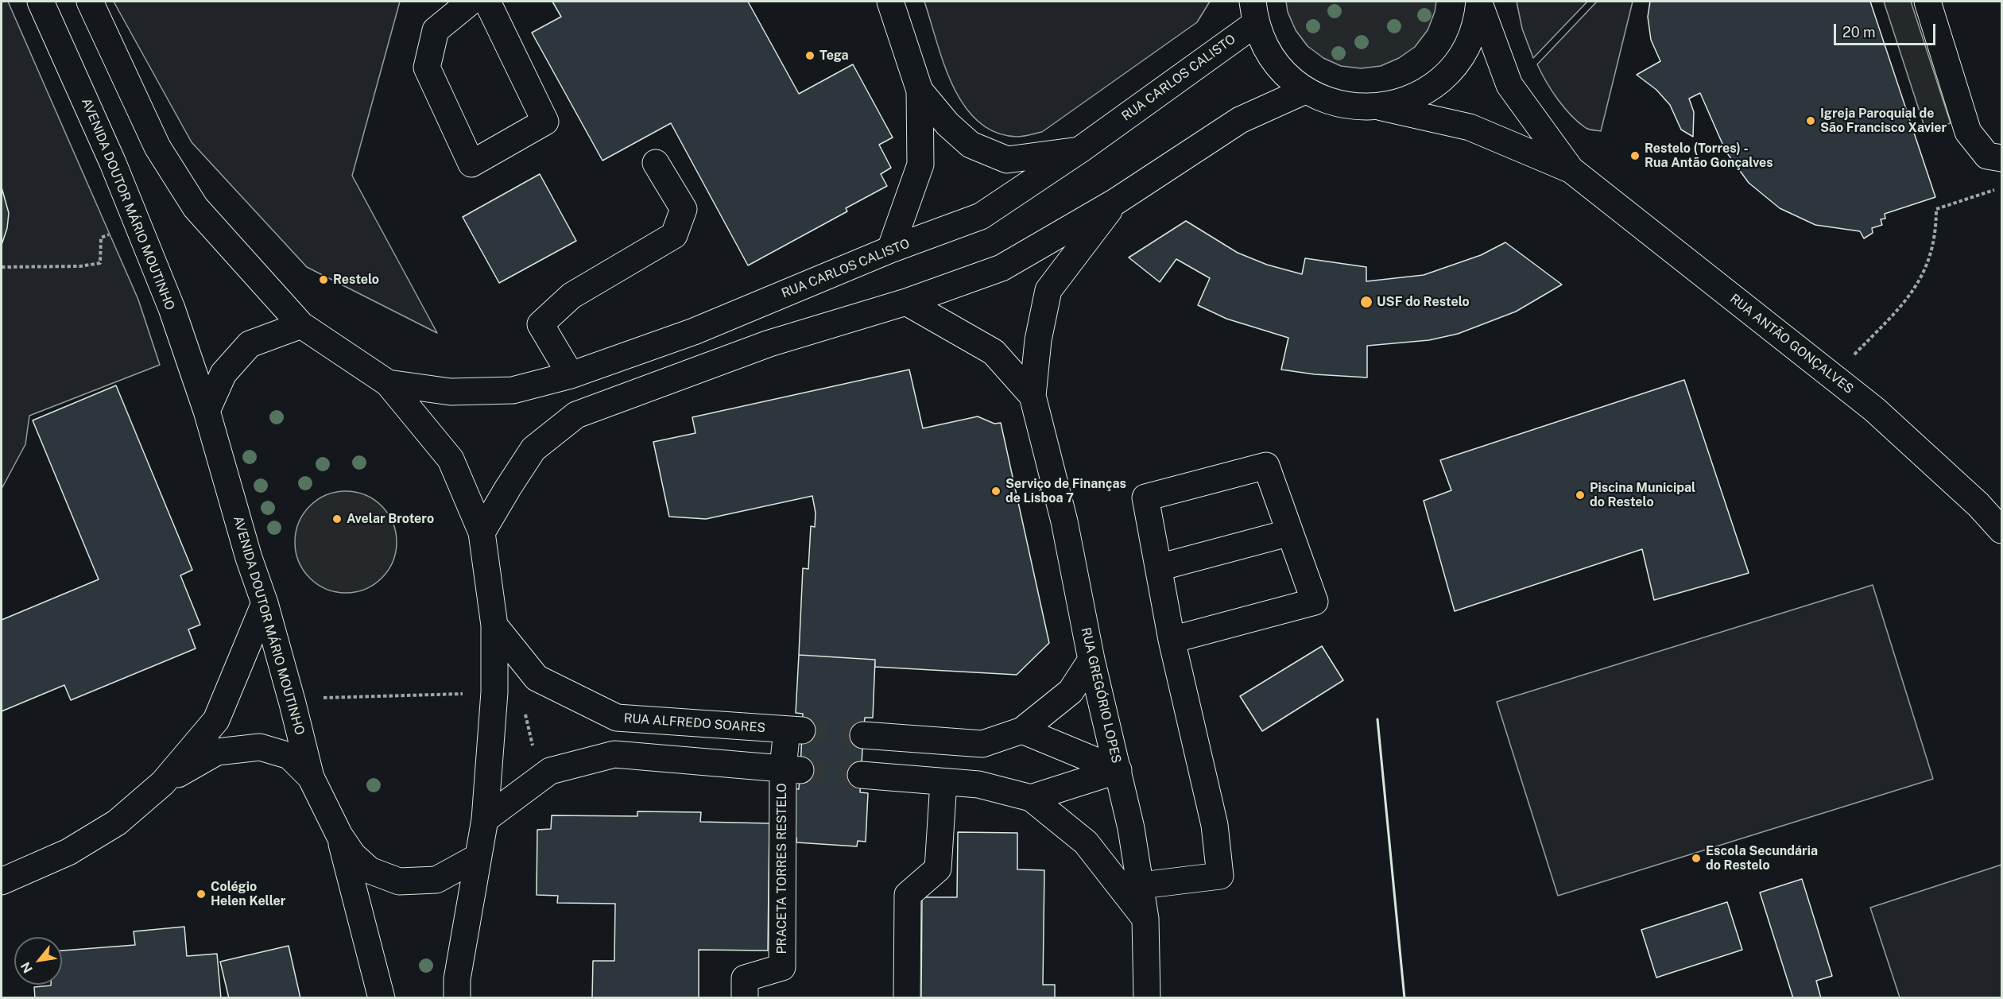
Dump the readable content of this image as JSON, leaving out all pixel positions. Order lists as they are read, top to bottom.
{
  "streets": {
    "street": [
      "RUA CARLOS CALISTO",
      "AVENIDA DOUTOR MÁRIO MOUTINHO",
      "RUA ANTÃO GONÇALVES",
      "RUA GREGÓRIO LOPES",
      "RUA ALFREDO SOARES",
      "PRACETA TORRES RESTELO"
    ]
  },
  "crossings": [
    ["RUA ALFREDO SOARES", "PRACETA TORRES RESTELO"]
  ],
  "places": [
    "Tega",
    "Igreja Paroquial de São Francisco Xavier",
    "Restelo (Torres) - Rua Antão Gonçalves",
    "Restelo",
    "USF do Restelo",
    "Serviço de Finanças de Lisboa 7",
    "Piscina Municipal do Restelo",
    "Avelar Brotero",
    "Escola Secundária do Restelo",
    "Colégio Helen Keller"
  ],
  "scale_bar": "20 m",
  "north": "bottom left"
}
